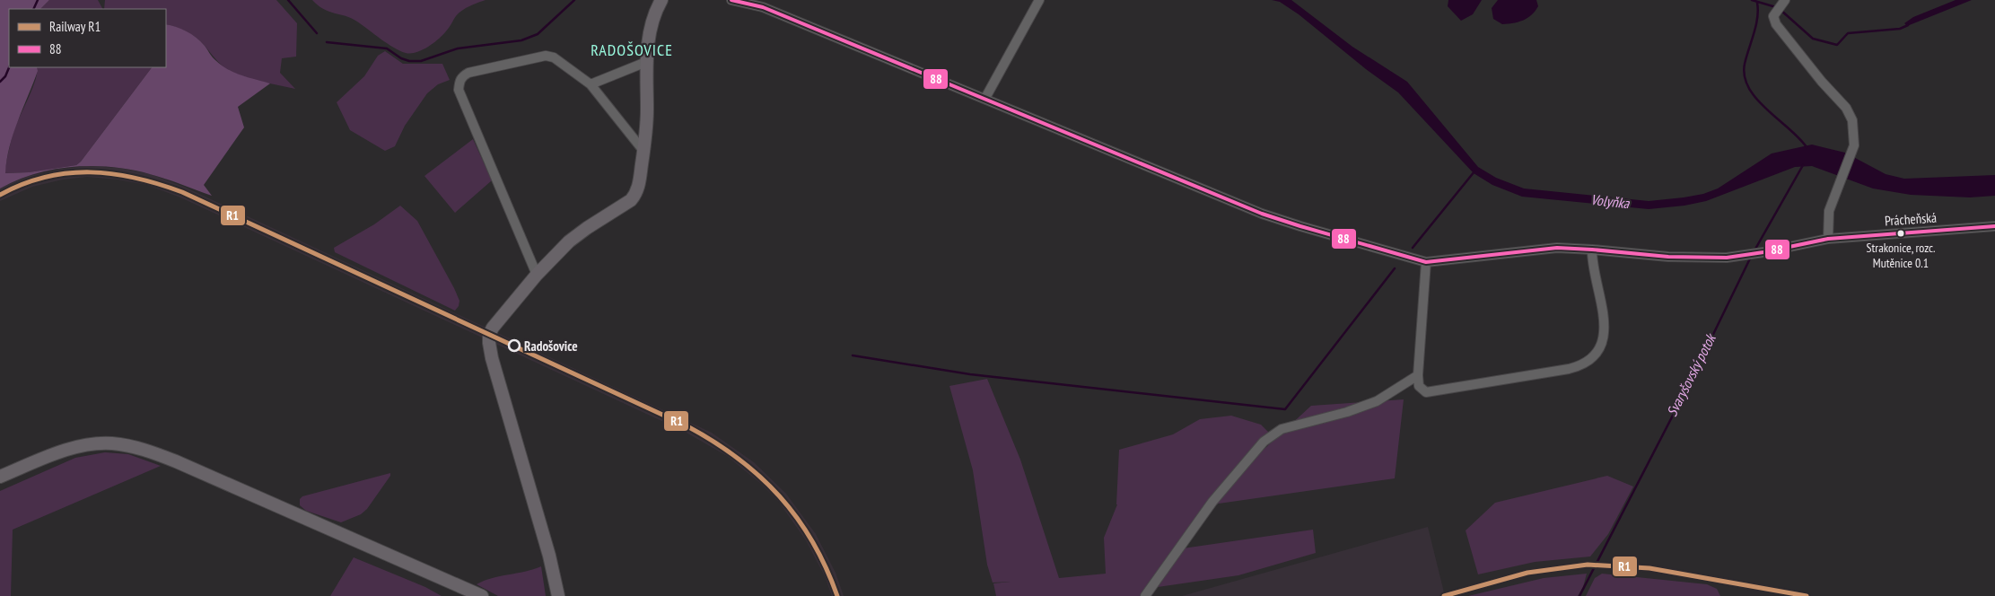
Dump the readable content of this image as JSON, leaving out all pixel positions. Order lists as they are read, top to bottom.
{
  "streets": {
    "street": ["Prácheňská"]
  },
  "districts": ["RADOŠOVICE"],
  "water": ["Volyňka", "Svaryšovský potok"],
  "places": ["Strakonice, rozc. Mutěnice 0.1", "Radošovice"],
  "lines": ["transit line 88", "rail line R1"],
  "legend": ["Railway R1", "88"]
}
